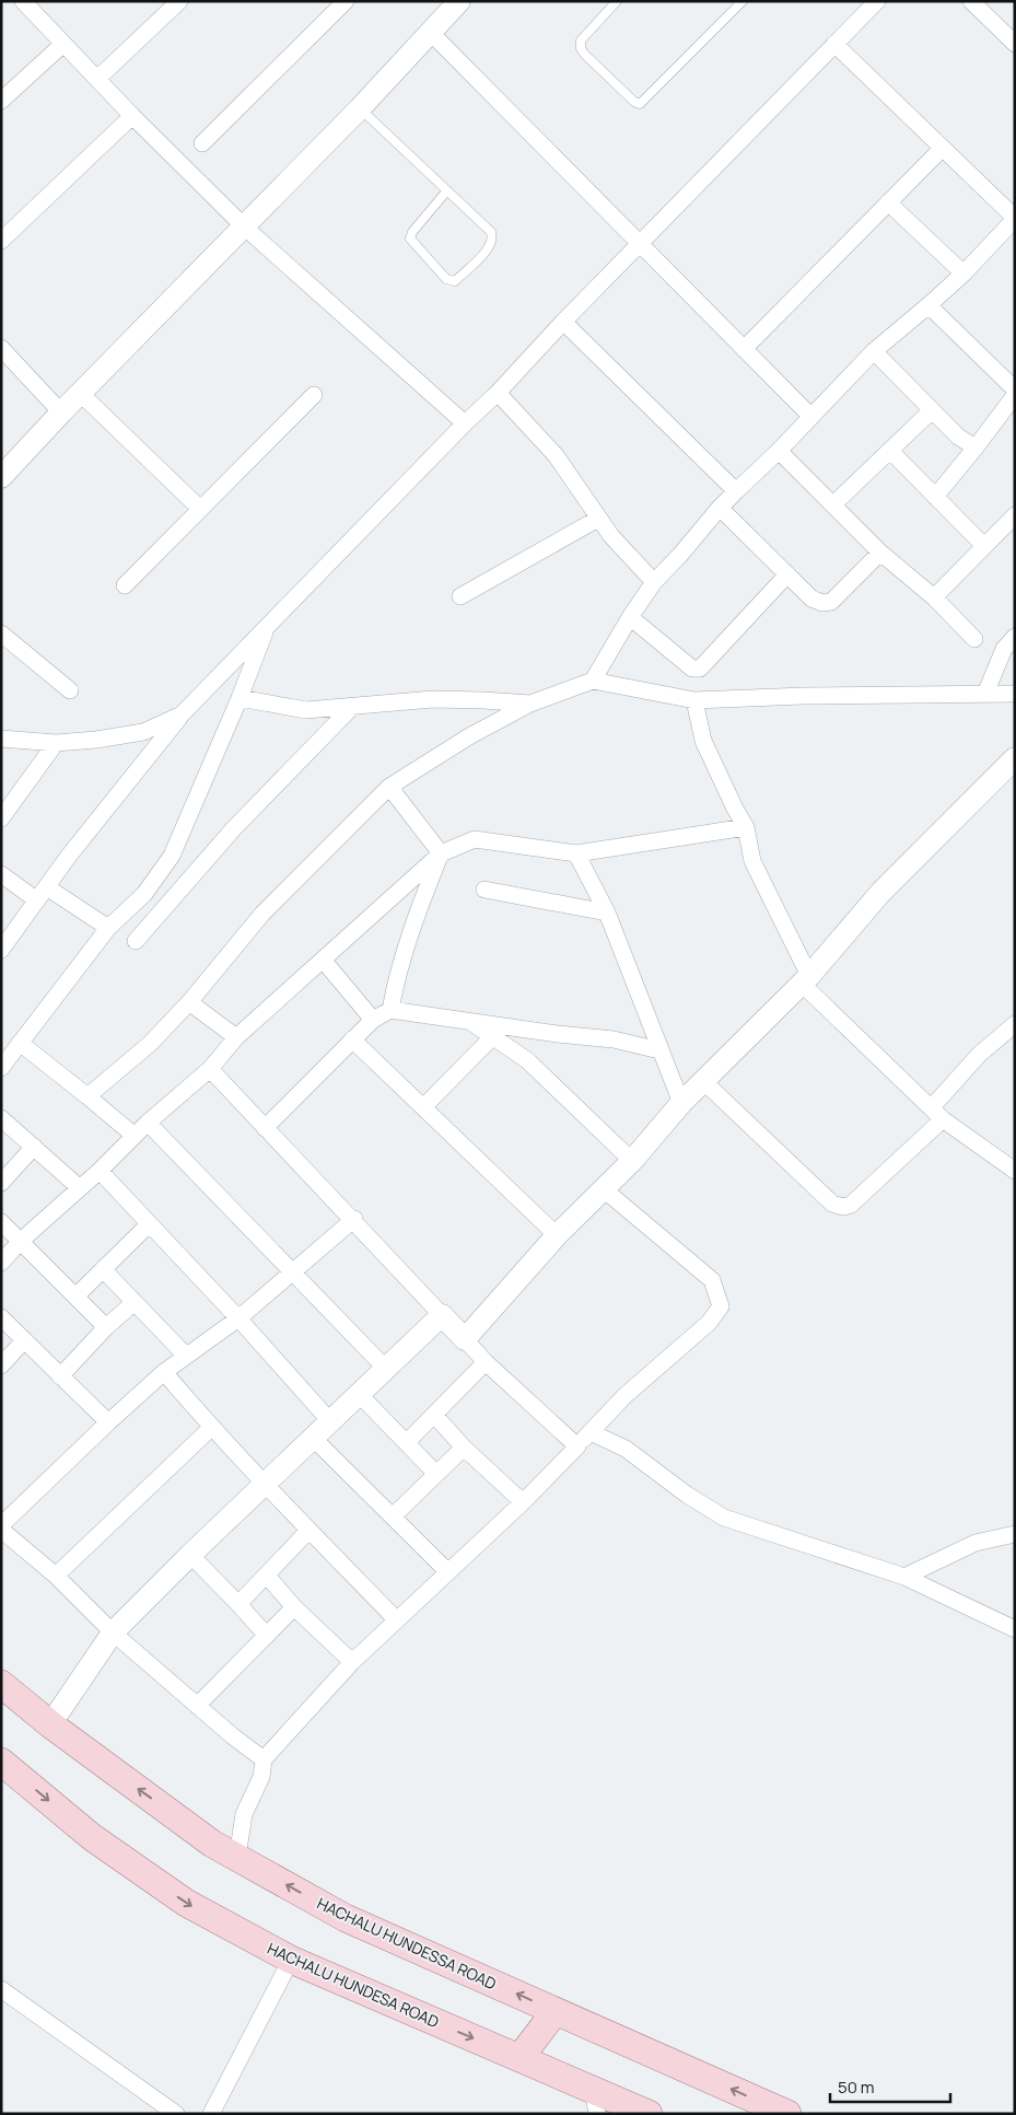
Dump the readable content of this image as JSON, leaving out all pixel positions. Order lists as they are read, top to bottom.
{
  "streets": {
    "main road": ["HACHALU HUNDESSA ROAD", "HACHALU HUNDESA ROAD"]
  },
  "one_way": ["HACHALU HUNDESSA ROAD", "HACHALU HUNDESA ROAD"],
  "scale_bar": "50 m"
}
